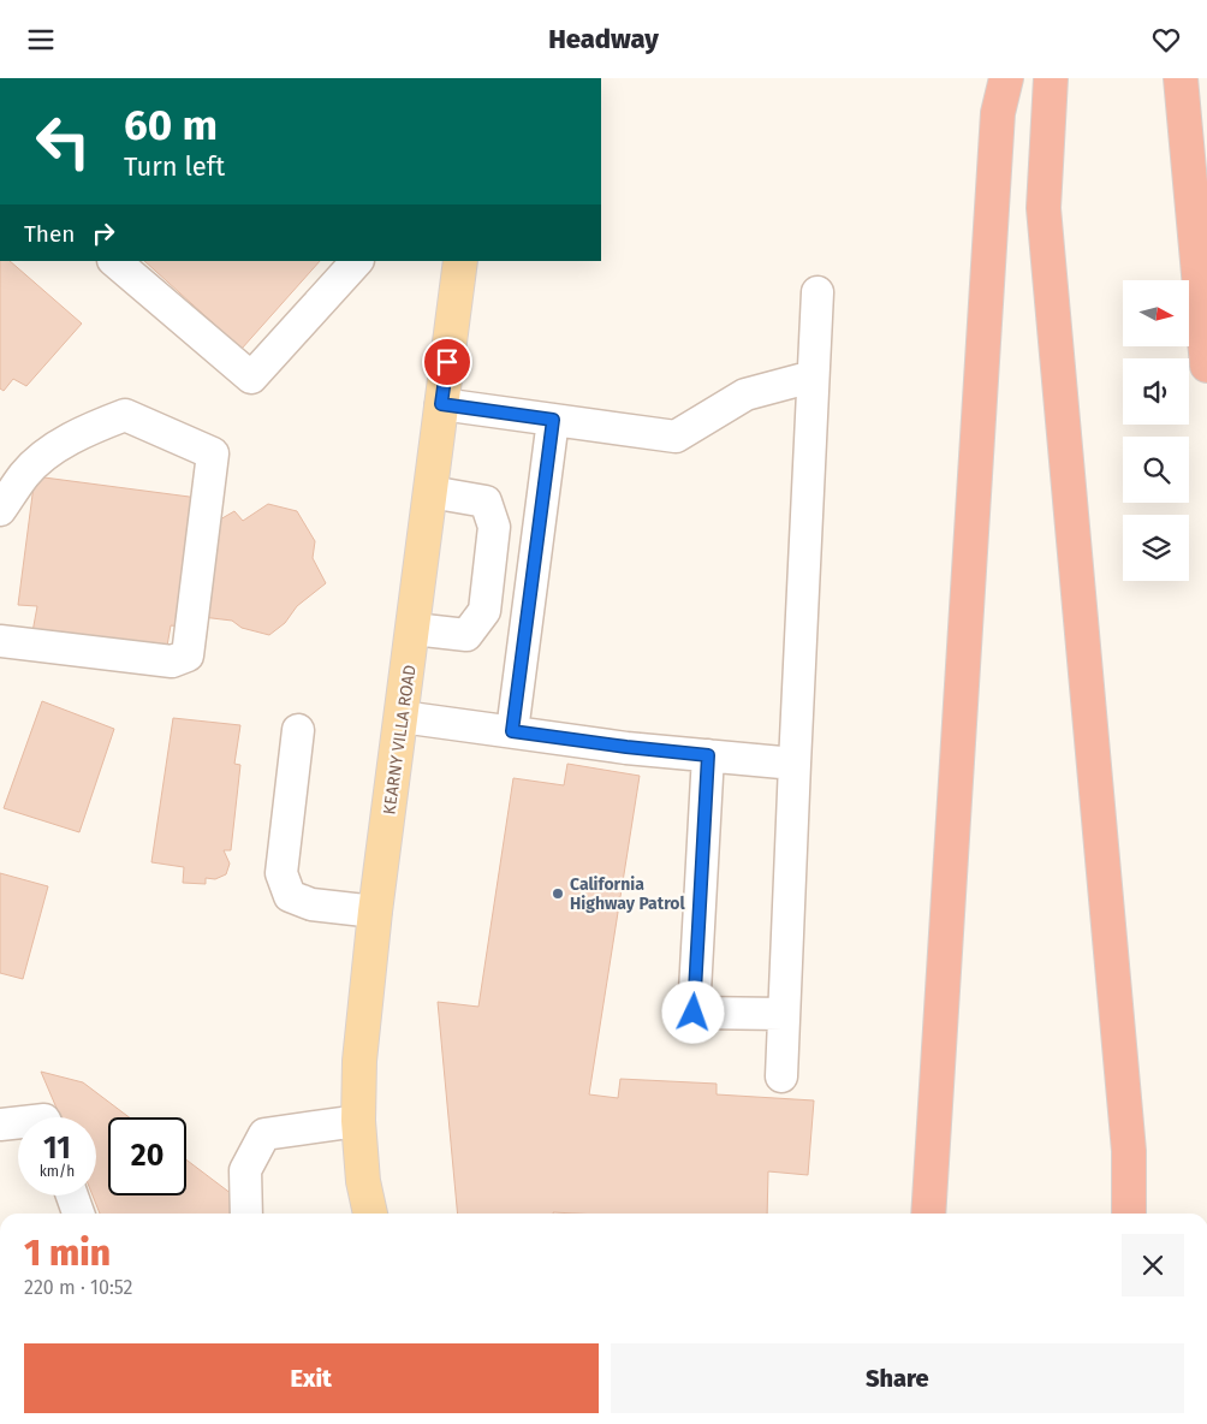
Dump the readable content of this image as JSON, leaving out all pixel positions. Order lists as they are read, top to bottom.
{
  "streets": {
    "main road": ["KEARNY VILLA ROAD"]
  },
  "places": ["California Highway Patrol"],
  "north": "right",
  "page": {
    "header": "Headway",
    "turn": ["60 m", "Turn left"],
    "then": "Then",
    "speed": "11 km/h",
    "limit": "20",
    "heading": ["1 min", "220 m · 10:52"],
    "buttons": ["Exit", "Share"]
  }
}
